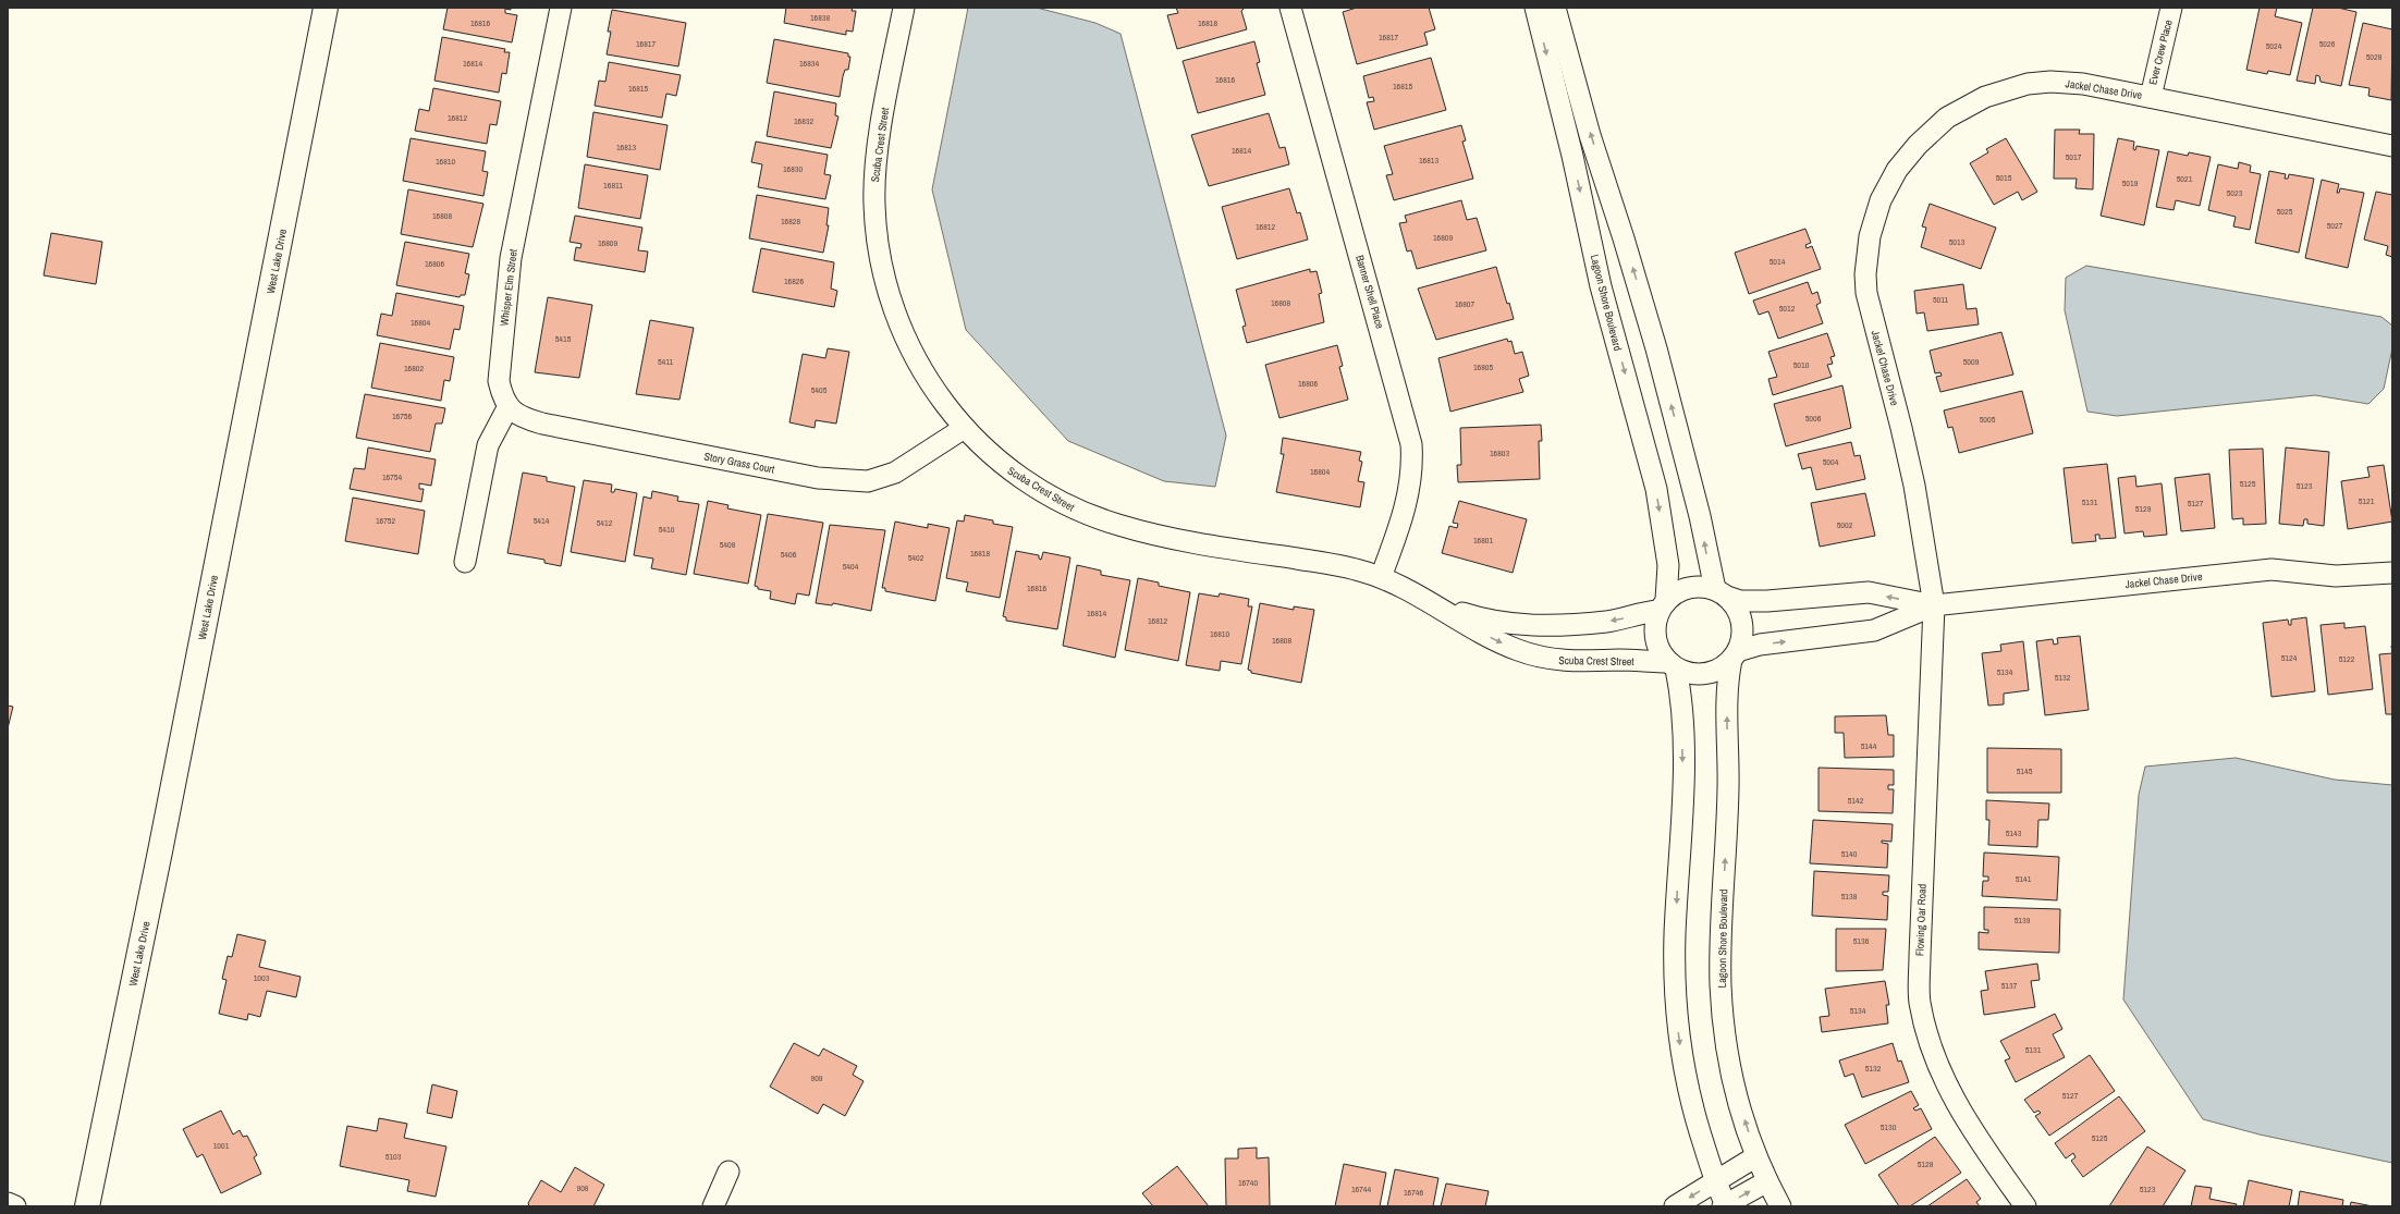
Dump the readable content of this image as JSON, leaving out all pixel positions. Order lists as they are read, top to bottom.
{
  "streets": {
    "street": [
      "Ever Crew Place",
      "Jackel Chase Drive",
      "Scuba Crest Street",
      "West Lake Drive",
      "Whisper Elm Street",
      "Banner Shell Place",
      "Lagoon Shore Boulevard",
      "Story Grass Court",
      "Flowing Oar Road"
    ]
  },
  "crossings": [
    ["Ever Crew Place", "Jackel Chase Drive"],
    ["Jackel Chase Drive", "Scuba Crest Street"],
    ["Jackel Chase Drive", "Lagoon Shore Boulevard"],
    ["Jackel Chase Drive", "Flowing Oar Road"],
    ["Scuba Crest Street", "Banner Shell Place"],
    ["Scuba Crest Street", "Lagoon Shore Boulevard"],
    ["Scuba Crest Street", "Story Grass Court"],
    ["Whisper Elm Street", "Story Grass Court"]
  ],
  "house_numbers": [
    "16838",
    "16816",
    "16818",
    "16817",
    "16817",
    "5026",
    "5024",
    "5028",
    "16814",
    "16834",
    "16816",
    "16815",
    "16815",
    "16812",
    "16832",
    "16813",
    "16814",
    "5017",
    "16813",
    "16810",
    "16830",
    "5015",
    "5021",
    "5019",
    "16811",
    "5023",
    "5025",
    "16808",
    "16828",
    "5027",
    "16812",
    "16809",
    "5013",
    "16809",
    "5014",
    "16806",
    "16826",
    "5011",
    "16808",
    "16807",
    "5012",
    "16804",
    "5415",
    "5411",
    "5009",
    "5010",
    "16805",
    "16802",
    "16806",
    "5405",
    "16756",
    "5006",
    "5005",
    "16803",
    "5004",
    "16804",
    "16754",
    "5125",
    "5123",
    "5121",
    "5131",
    "5127",
    "5129",
    "16752",
    "5414",
    "5412",
    "5002",
    "5410",
    "16801",
    "5408",
    "16818",
    "5406",
    "5402",
    "5404",
    "16816",
    "16814",
    "16812",
    "16810",
    "16808",
    "5124",
    "5122",
    "5134",
    "5132",
    "5144",
    "5145",
    "5142",
    "5143",
    "5140",
    "5141",
    "5138",
    "5139",
    "5136",
    "1003",
    "5137",
    "5134",
    "5131",
    "5132",
    "909",
    "5127",
    "5130",
    "5125",
    "1001",
    "5103",
    "5128",
    "16740",
    "908",
    "16744",
    "5123",
    "16746"
  ]
}
